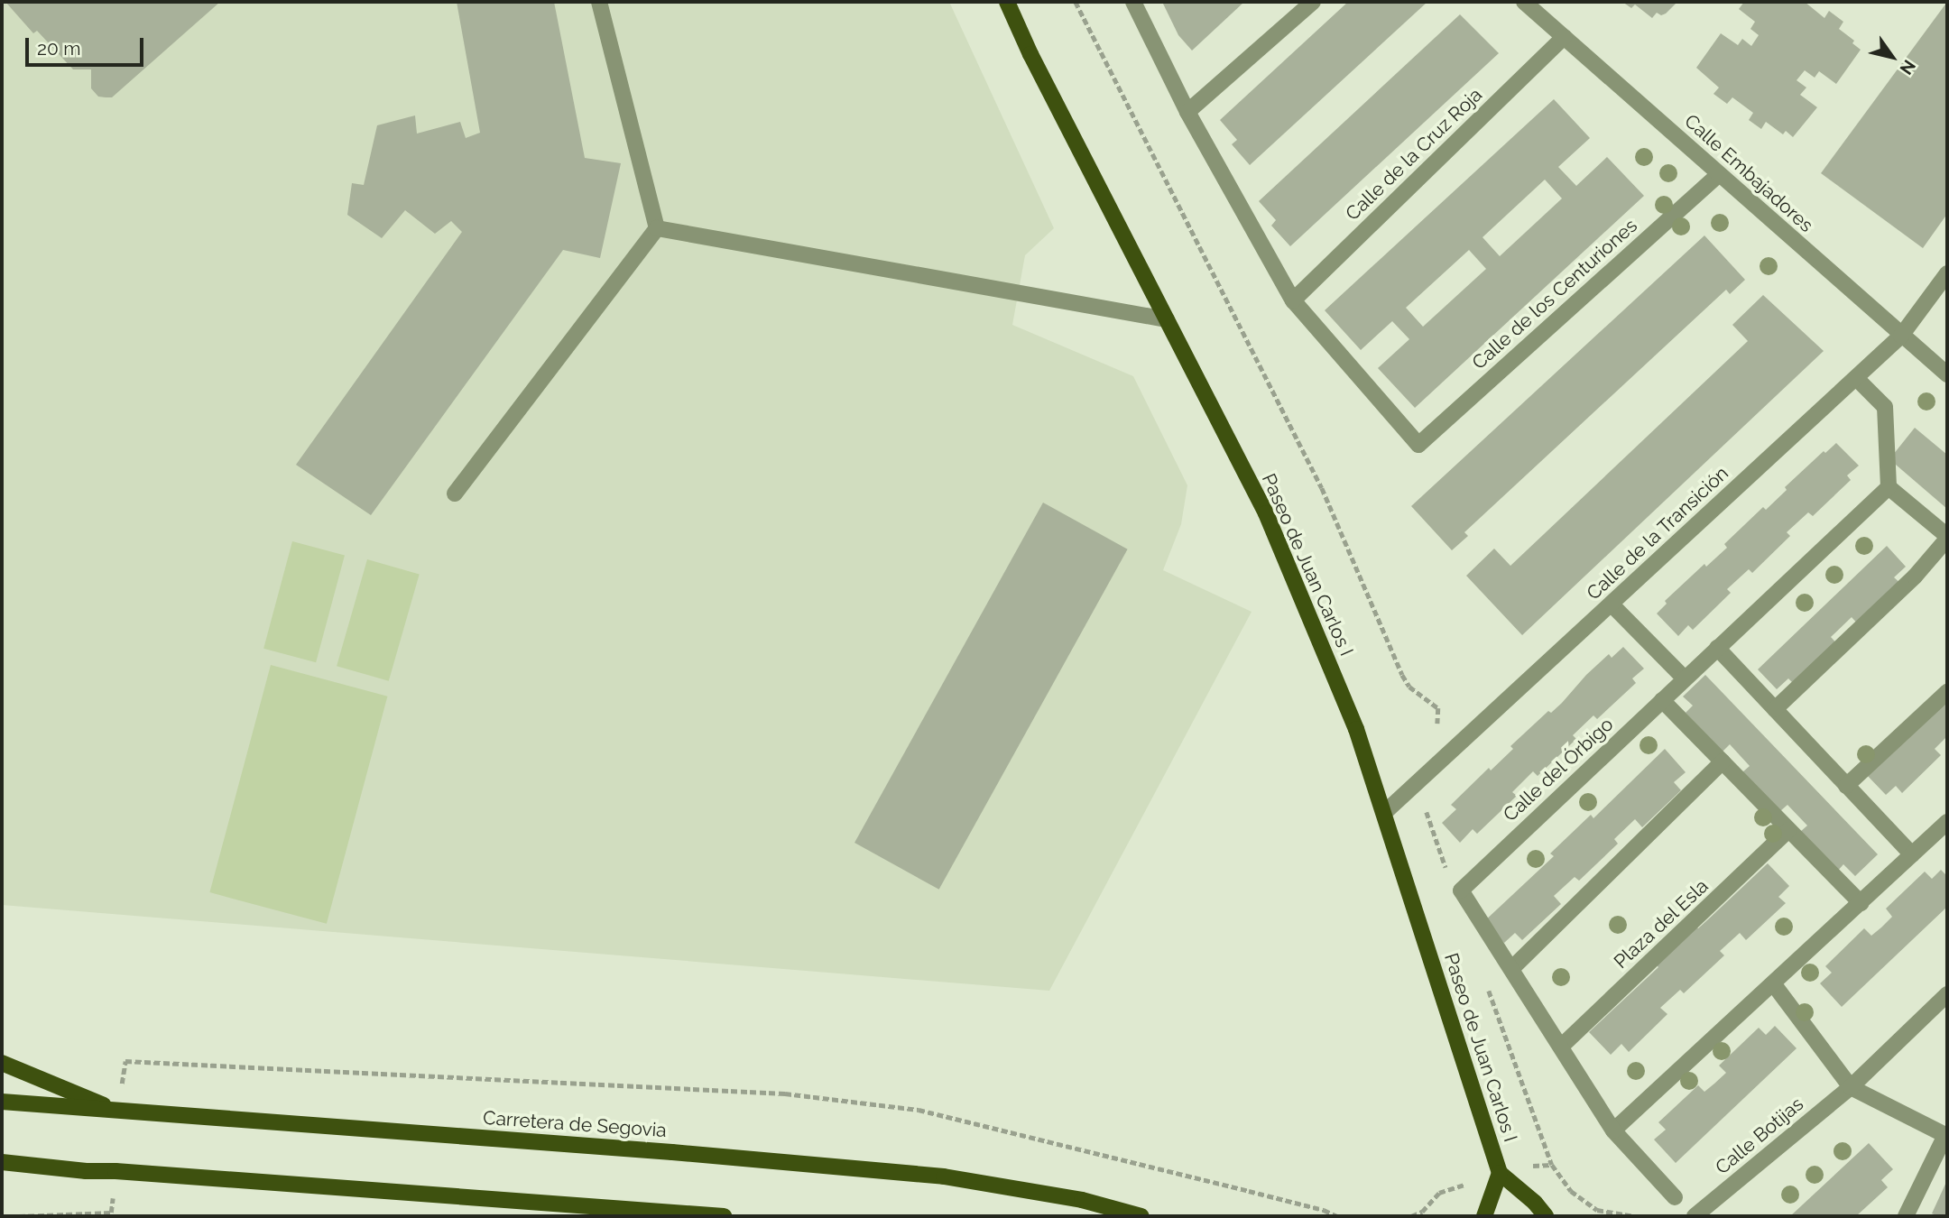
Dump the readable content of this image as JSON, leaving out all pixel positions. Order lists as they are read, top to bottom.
{
  "streets": {
    "main road": ["Paseo de Juan Carlos I", "Carretera de Segovia"],
    "street": [
      "Calle de la Cruz Roja",
      "Calle Embajadores",
      "Calle de los Centuriones",
      "Calle de la Transición",
      "Calle del Órbigo",
      "Plaza del Esla",
      "Calle Botijas"
    ]
  },
  "crossings": [
    ["Calle de la Cruz Roja", "Calle Embajadores"],
    ["Calle de la Cruz Roja", "Calle de los Centuriones"],
    ["Calle Embajadores", "Calle de los Centuriones"],
    ["Calle Embajadores", "Calle de la Transición"],
    ["Calle de la Transición", "Paseo de Juan Carlos I"]
  ],
  "scale_bar": "20 m",
  "north": "bottom right"
}
